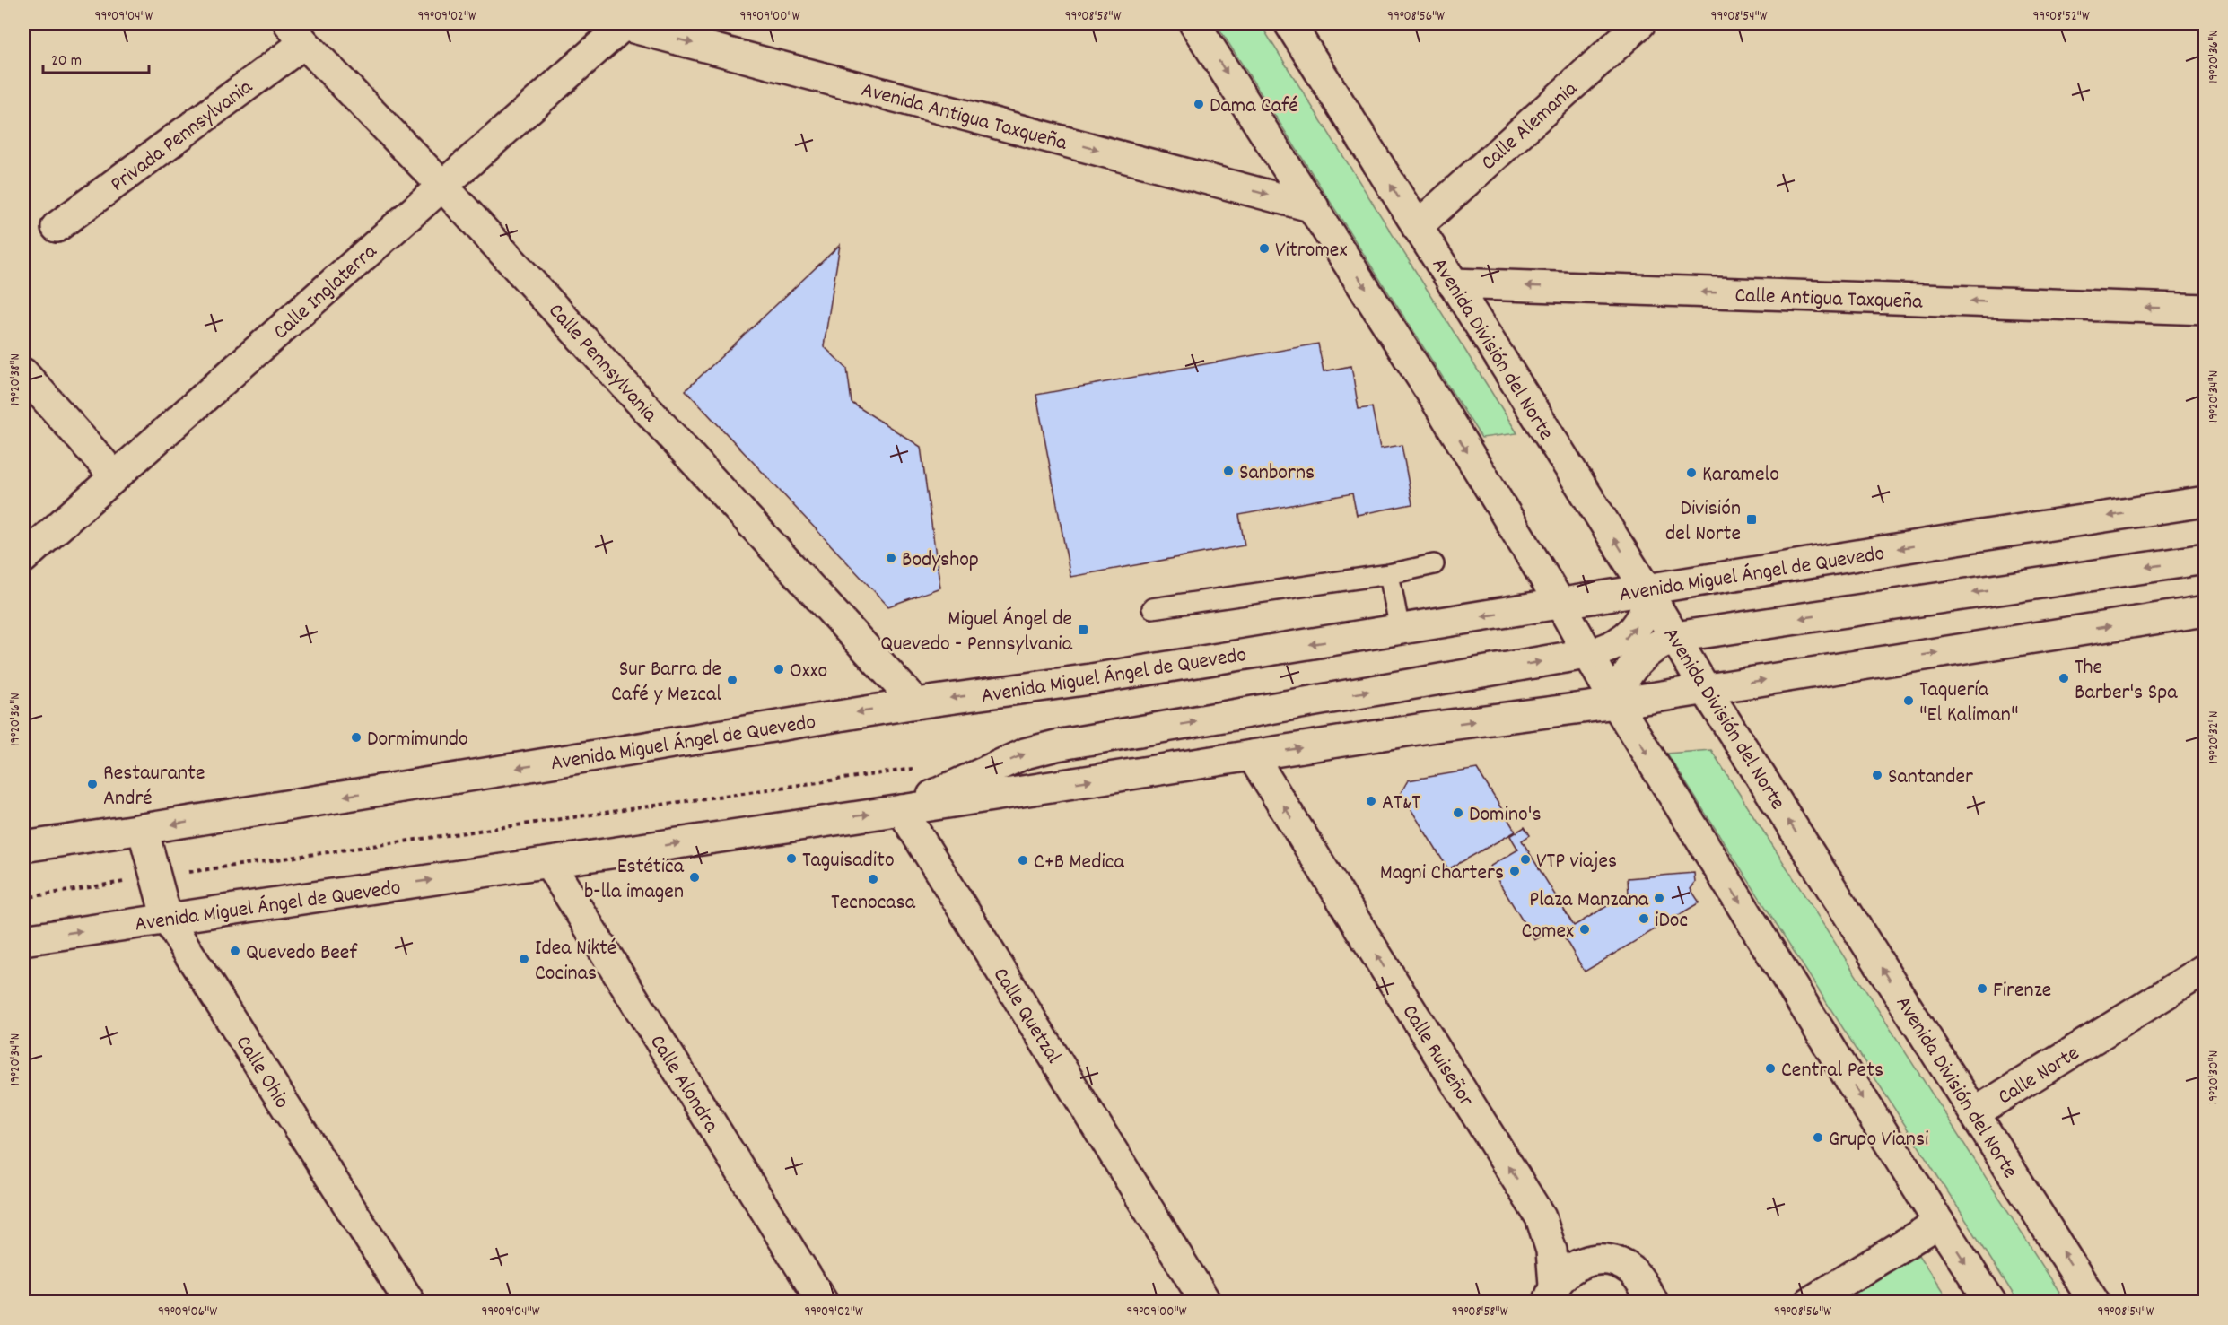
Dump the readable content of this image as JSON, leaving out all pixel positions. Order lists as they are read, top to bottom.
{
  "streets": {
    "main road": [
      "Avenida Antigua Taxqueña",
      "Calle Alemania",
      "Privada Pennsylvania",
      "Calle Inglaterra",
      "Calle Antigua Taxqueña",
      "Avenida División del Norte",
      "Calle Pennsylvania",
      "Avenida Miguel Ángel de Quevedo",
      "Calle Quetzal",
      "Calle Ruiseñor",
      "Calle Ohio",
      "Calle Norte",
      "Calle Alondra"
    ]
  },
  "crossings": [
    ["Avenida Antigua Taxqueña", "Calle Inglaterra"],
    ["Calle Alemania", "Avenida División del Norte"],
    ["Privada Pennsylvania", "Calle Pennsylvania"],
    ["Calle Inglaterra", "Calle Pennsylvania"],
    ["Calle Antigua Taxqueña", "Avenida División del Norte"],
    ["Avenida División del Norte", "Avenida Miguel Ángel de Quevedo"],
    ["Avenida División del Norte", "Calle Norte"],
    ["Calle Pennsylvania", "Avenida Miguel Ángel de Quevedo"],
    ["Avenida Miguel Ángel de Quevedo", "Calle Quetzal"],
    ["Avenida Miguel Ángel de Quevedo", "Calle Ruiseñor"],
    ["Avenida Miguel Ángel de Quevedo", "Calle Ohio"],
    ["Avenida Miguel Ángel de Quevedo", "Calle Alondra"]
  ],
  "one_way": ["Avenida Antigua Taxqueña", "Calle Antigua Taxqueña", "Calle Ruiseñor"],
  "places": {
    "other": [
      "Dama Café",
      "Vitromex",
      "Sanborns",
      "Karamelo",
      "Bodyshop",
      "Oxxo",
      "The Barber's Spa",
      "Sur Barra de Café y Mezcal",
      "Taquería \"El Kaliman\"",
      "Dormimundo",
      "Santander",
      "Restaurante André",
      "AT&T",
      "Domino's",
      "Taguisadito",
      "VTP viajes",
      "C+B Medica",
      "Magni Charters",
      "Estética b-lla imagen",
      "Tecnocasa",
      "Plaza Manzana",
      "iDoc",
      "Comex",
      "Quevedo Beef",
      "Idea Nikté Cocinas",
      "Firenze",
      "Central Pets",
      "Grupo Viansi"
    ],
    "transit": ["División del Norte", "Miguel Ángel de Quevedo - Pennsylvania"]
  },
  "scale_bar": "20 m",
  "coordinates": [
    "99°09'04\"W",
    "99°09'02\"W",
    "99°09'00\"W",
    "99°08'58\"W",
    "99°08'56\"W",
    "99°08'54\"W",
    "99°08'52\"W",
    "19°20'36\"N",
    "19°20'38\"N",
    "19°20'34\"N",
    "19°20'32\"N",
    "19°20'30\"N",
    "99°09'06\"W"
  ]
}
